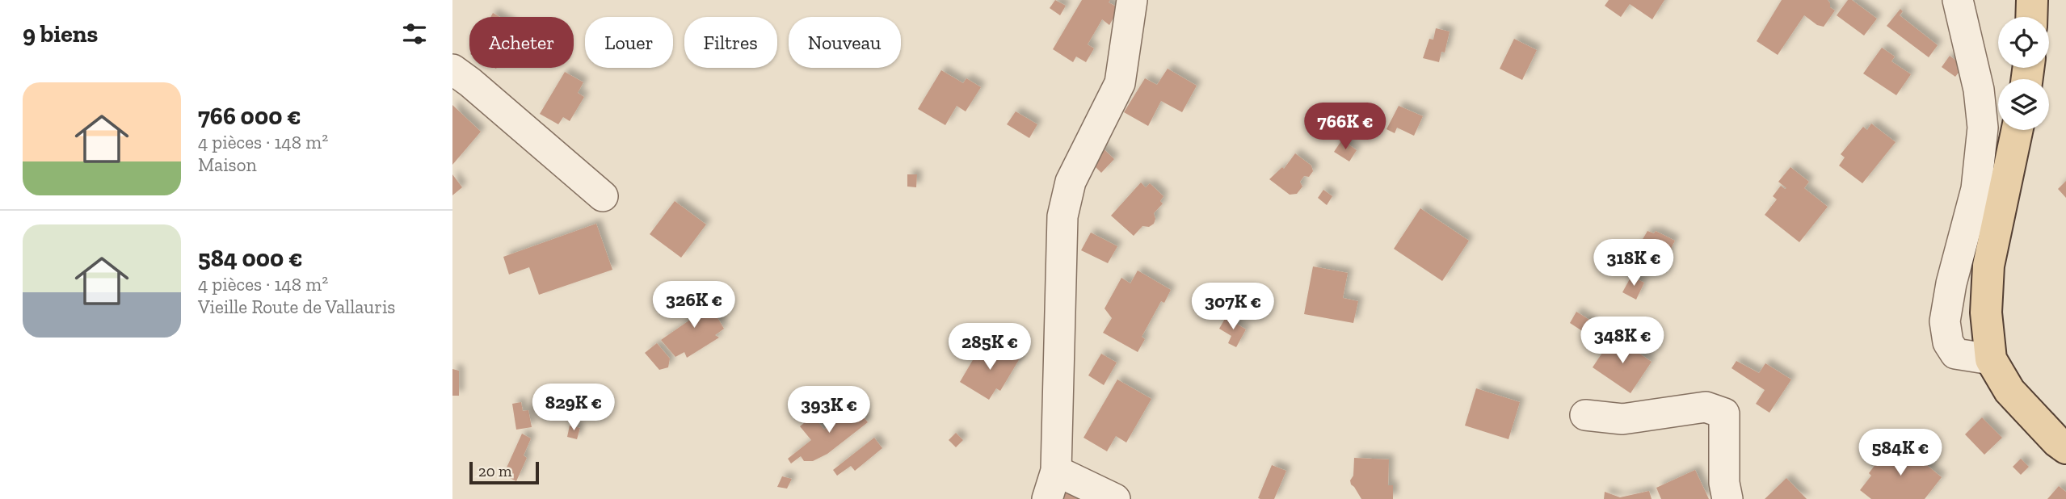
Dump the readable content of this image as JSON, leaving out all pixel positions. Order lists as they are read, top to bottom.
{
  "scale_bar": "20 m",
  "page": {
    "heading": "9 biens",
    "chip": [
      "Acheter",
      "Louer",
      "Filtres",
      "Nouveau"
    ],
    "list": [
      {
        "name": "766 000 €",
        "note": "4 pièces · 148 m² · Maison"
      },
      {
        "name": "584 000 €",
        "note": "4 pièces · 148 m² · Vieille Route de Vallauris"
      }
    ],
    "price": [
      "766K €",
      "318K €",
      "326K €",
      "307K €",
      "348K €",
      "285K €",
      "829K €",
      "393K €",
      "584K €"
    ],
    "scale": "20 m"
  }
}
